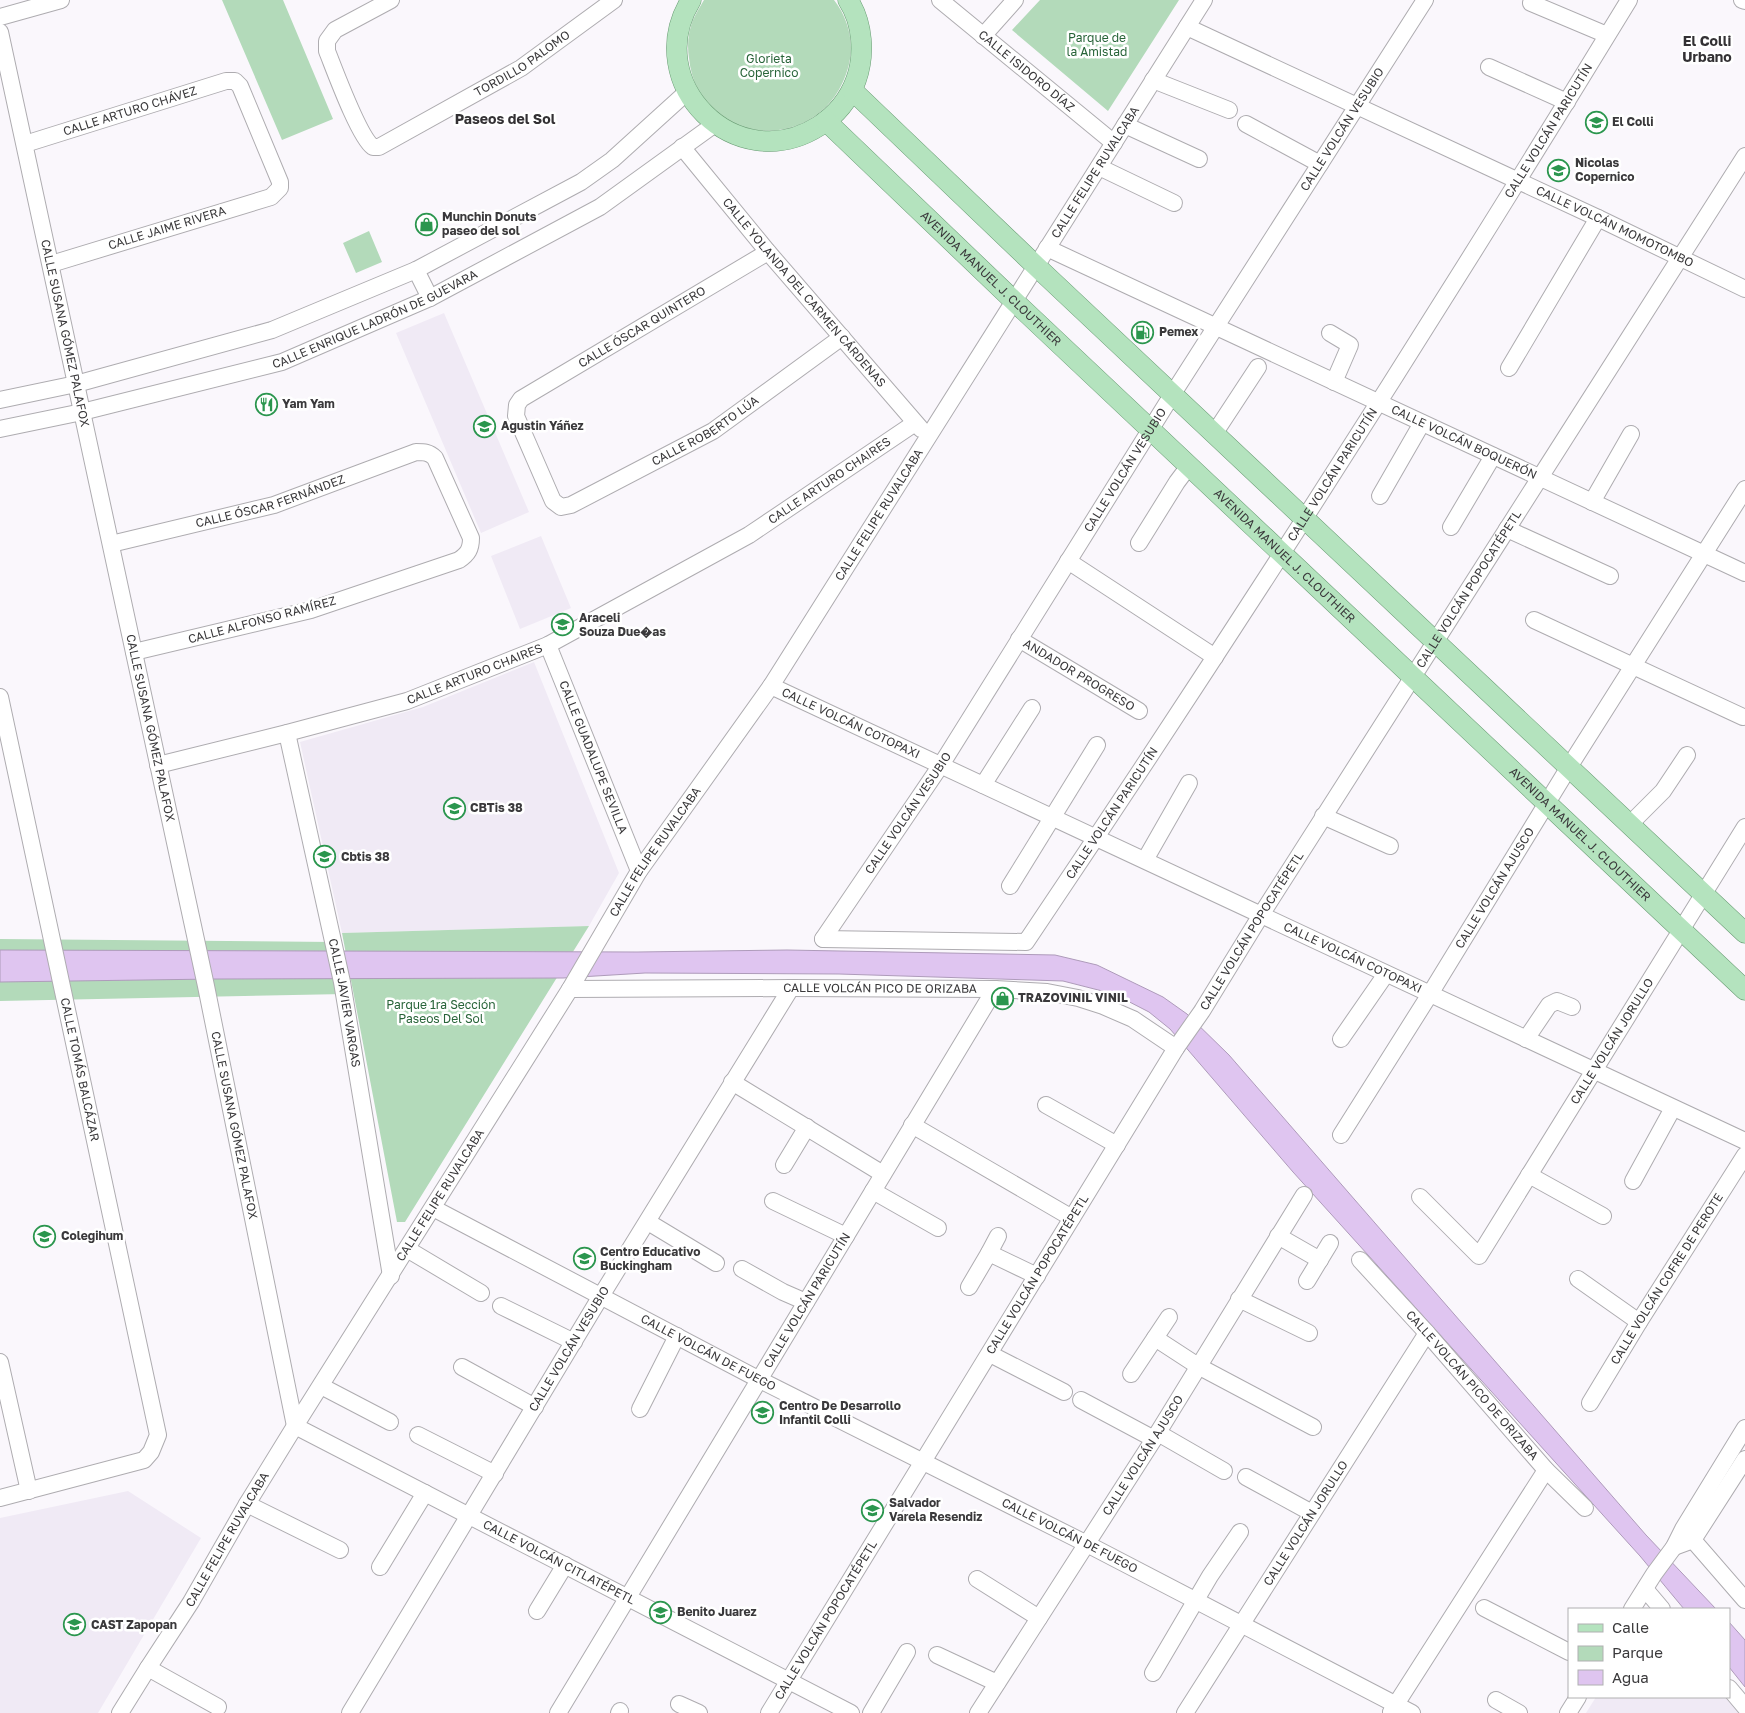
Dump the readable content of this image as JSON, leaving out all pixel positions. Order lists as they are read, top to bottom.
{
  "streets": {
    "main road": ["AVENIDA MANUEL J. CLOUTHIER"],
    "street": [
      "TORDILLO PALOMO",
      "CALLE ISIDORO DÍAZ",
      "CALLE ARTURO CHÁVEZ",
      "CALLE VOLCÁN VESUBIO",
      "CALLE VOLCÁN PARICUTÍN",
      "CALLE FELIPE RUVALCABA",
      "CALLE VOLCÁN MOMOTOMBO",
      "CALLE JAIME RIVERA",
      "CALLE YOLANDA DEL CARMEN CÁRDENAS",
      "CALLE ENRIQUE LADRÓN DE GUEVARA",
      "CALLE ÓSCAR QUINTERO",
      "CALLE SUSANA GÓMEZ PALAFOX",
      "CALLE ROBERTO LÚA",
      "CALLE VOLCÁN BOQUERÓN",
      "CALLE ARTURO CHAIRES",
      "CALLE ÓSCAR FERNÁNDEZ",
      "CALLE VOLCÁN POPOCATÉPETL",
      "CALLE ALFONSO RAMÍREZ",
      "ANDADOR PROGRESO",
      "CALLE VOLCÁN COTOPAXI",
      "CALLE GUADALUPE SEVILLA",
      "CALLE VOLCÁN AJUSCO",
      "CALLE VOLCÁN PICO DE ORIZABA",
      "CALLE JAVIER VARGAS",
      "CALLE VOLCÁN JORULLO",
      "CALLE TOMÁS BALCÁZAR",
      "CALLE VOLCÁN COFRE DE PEROTE",
      "CALLE VOLCÁN DE FUEGO",
      "CALLE VOLCÁN CITLATÉPETL"
    ]
  },
  "crossings": [
    ["CALLE ISIDORO DÍAZ", "CALLE FELIPE RUVALCABA"],
    ["CALLE ARTURO CHÁVEZ", "CALLE JAIME RIVERA"],
    ["CALLE ARTURO CHÁVEZ", "CALLE SUSANA GÓMEZ PALAFOX"],
    ["CALLE VOLCÁN VESUBIO", "CALLE VOLCÁN PARICUTÍN"],
    ["CALLE VOLCÁN VESUBIO", "CALLE VOLCÁN MOMOTOMBO"],
    ["CALLE VOLCÁN VESUBIO", "AVENIDA MANUEL J. CLOUTHIER"],
    ["CALLE VOLCÁN VESUBIO", "CALLE VOLCÁN BOQUERÓN"],
    ["CALLE VOLCÁN VESUBIO", "ANDADOR PROGRESO"],
    ["CALLE VOLCÁN VESUBIO", "CALLE VOLCÁN COTOPAXI"],
    ["CALLE VOLCÁN VESUBIO", "CALLE VOLCÁN PICO DE ORIZABA"],
    ["CALLE VOLCÁN VESUBIO", "CALLE VOLCÁN DE FUEGO"],
    ["CALLE VOLCÁN VESUBIO", "CALLE VOLCÁN CITLATÉPETL"],
    ["CALLE VOLCÁN PARICUTÍN", "CALLE VOLCÁN MOMOTOMBO"],
    ["CALLE VOLCÁN PARICUTÍN", "AVENIDA MANUEL J. CLOUTHIER"],
    ["CALLE VOLCÁN PARICUTÍN", "CALLE VOLCÁN BOQUERÓN"],
    ["CALLE VOLCÁN PARICUTÍN", "CALLE VOLCÁN COTOPAXI"],
    ["CALLE VOLCÁN PARICUTÍN", "CALLE VOLCÁN PICO DE ORIZABA"],
    ["CALLE VOLCÁN PARICUTÍN", "CALLE VOLCÁN DE FUEGO"],
    ["CALLE VOLCÁN PARICUTÍN", "CALLE VOLCÁN CITLATÉPETL"],
    ["CALLE FELIPE RUVALCABA", "CALLE VOLCÁN MOMOTOMBO"],
    ["CALLE FELIPE RUVALCABA", "AVENIDA MANUEL J. CLOUTHIER"],
    ["CALLE FELIPE RUVALCABA", "CALLE YOLANDA DEL CARMEN CÁRDENAS"],
    ["CALLE FELIPE RUVALCABA", "CALLE SUSANA GÓMEZ PALAFOX"],
    ["CALLE FELIPE RUVALCABA", "CALLE VOLCÁN BOQUERÓN"],
    ["CALLE FELIPE RUVALCABA", "CALLE VOLCÁN COTOPAXI"],
    ["CALLE FELIPE RUVALCABA", "CALLE GUADALUPE SEVILLA"],
    ["CALLE FELIPE RUVALCABA", "CALLE VOLCÁN PICO DE ORIZABA"],
    ["CALLE FELIPE RUVALCABA", "CALLE JAVIER VARGAS"],
    ["CALLE FELIPE RUVALCABA", "CALLE VOLCÁN DE FUEGO"],
    ["CALLE FELIPE RUVALCABA", "CALLE VOLCÁN CITLATÉPETL"],
    ["CALLE VOLCÁN MOMOTOMBO", "CALLE VOLCÁN POPOCATÉPETL"],
    ["CALLE JAIME RIVERA", "CALLE SUSANA GÓMEZ PALAFOX"],
    ["AVENIDA MANUEL J. CLOUTHIER", "CALLE VOLCÁN POPOCATÉPETL"],
    ["AVENIDA MANUEL J. CLOUTHIER", "CALLE VOLCÁN AJUSCO"],
    ["AVENIDA MANUEL J. CLOUTHIER", "CALLE VOLCÁN JORULLO"],
    ["CALLE YOLANDA DEL CARMEN CÁRDENAS", "CALLE ENRIQUE LADRÓN DE GUEVARA"],
    ["CALLE YOLANDA DEL CARMEN CÁRDENAS", "CALLE ÓSCAR QUINTERO"],
    ["CALLE YOLANDA DEL CARMEN CÁRDENAS", "CALLE ROBERTO LÚA"],
    ["CALLE YOLANDA DEL CARMEN CÁRDENAS", "CALLE ARTURO CHAIRES"],
    ["CALLE ENRIQUE LADRÓN DE GUEVARA", "CALLE SUSANA GÓMEZ PALAFOX"],
    ["CALLE ÓSCAR QUINTERO", "CALLE ROBERTO LÚA"],
    ["CALLE SUSANA GÓMEZ PALAFOX", "CALLE ARTURO CHAIRES"],
    ["CALLE SUSANA GÓMEZ PALAFOX", "CALLE ÓSCAR FERNÁNDEZ"],
    ["CALLE SUSANA GÓMEZ PALAFOX", "CALLE ALFONSO RAMÍREZ"],
    ["CALLE SUSANA GÓMEZ PALAFOX", "CALLE VOLCÁN CITLATÉPETL"],
    ["CALLE VOLCÁN BOQUERÓN", "CALLE VOLCÁN POPOCATÉPETL"],
    ["CALLE VOLCÁN BOQUERÓN", "CALLE VOLCÁN AJUSCO"],
    ["CALLE ARTURO CHAIRES", "CALLE GUADALUPE SEVILLA"],
    ["CALLE ARTURO CHAIRES", "CALLE JAVIER VARGAS"],
    ["CALLE ÓSCAR FERNÁNDEZ", "CALLE ALFONSO RAMÍREZ"],
    ["CALLE VOLCÁN POPOCATÉPETL", "CALLE VOLCÁN COTOPAXI"],
    ["CALLE VOLCÁN POPOCATÉPETL", "CALLE VOLCÁN PICO DE ORIZABA"],
    ["CALLE VOLCÁN POPOCATÉPETL", "CALLE VOLCÁN DE FUEGO"],
    ["CALLE VOLCÁN POPOCATÉPETL", "CALLE VOLCÁN CITLATÉPETL"],
    ["CALLE VOLCÁN COTOPAXI", "CALLE VOLCÁN AJUSCO"],
    ["CALLE VOLCÁN COTOPAXI", "CALLE VOLCÁN JORULLO"],
    ["CALLE VOLCÁN AJUSCO", "CALLE VOLCÁN DE FUEGO"],
    ["CALLE VOLCÁN PICO DE ORIZABA", "CALLE VOLCÁN JORULLO"],
    ["CALLE VOLCÁN JORULLO", "CALLE VOLCÁN DE FUEGO"]
  ],
  "districts": ["El Colli Urbano", "Paseos del Sol"],
  "parks": ["Parque de la Amistad", "Glorieta Copernico", "Parque 1ra Sección Paseos Del Sol"],
  "places": {
    "school or university": [
      "El Colli",
      "Nicolas Copernico",
      "Agustin Yáñez",
      "Araceli Souza Due�as",
      "CBTis 38",
      "Cbtis 38",
      "Colegihum",
      "Centro Educativo Buckingham",
      "Centro De Desarrollo Infantil Colli",
      "Salvador Varela Resendiz",
      "Benito Juarez",
      "CAST Zapopan"
    ],
    "shop": ["Munchin Donuts paseo del sol", "TRAZOVINIL VINIL"],
    "fuel station": ["Pemex"],
    "restaurant": ["Yam Yam"]
  },
  "legend": ["Calle", "Parque", "Agua"]
}
